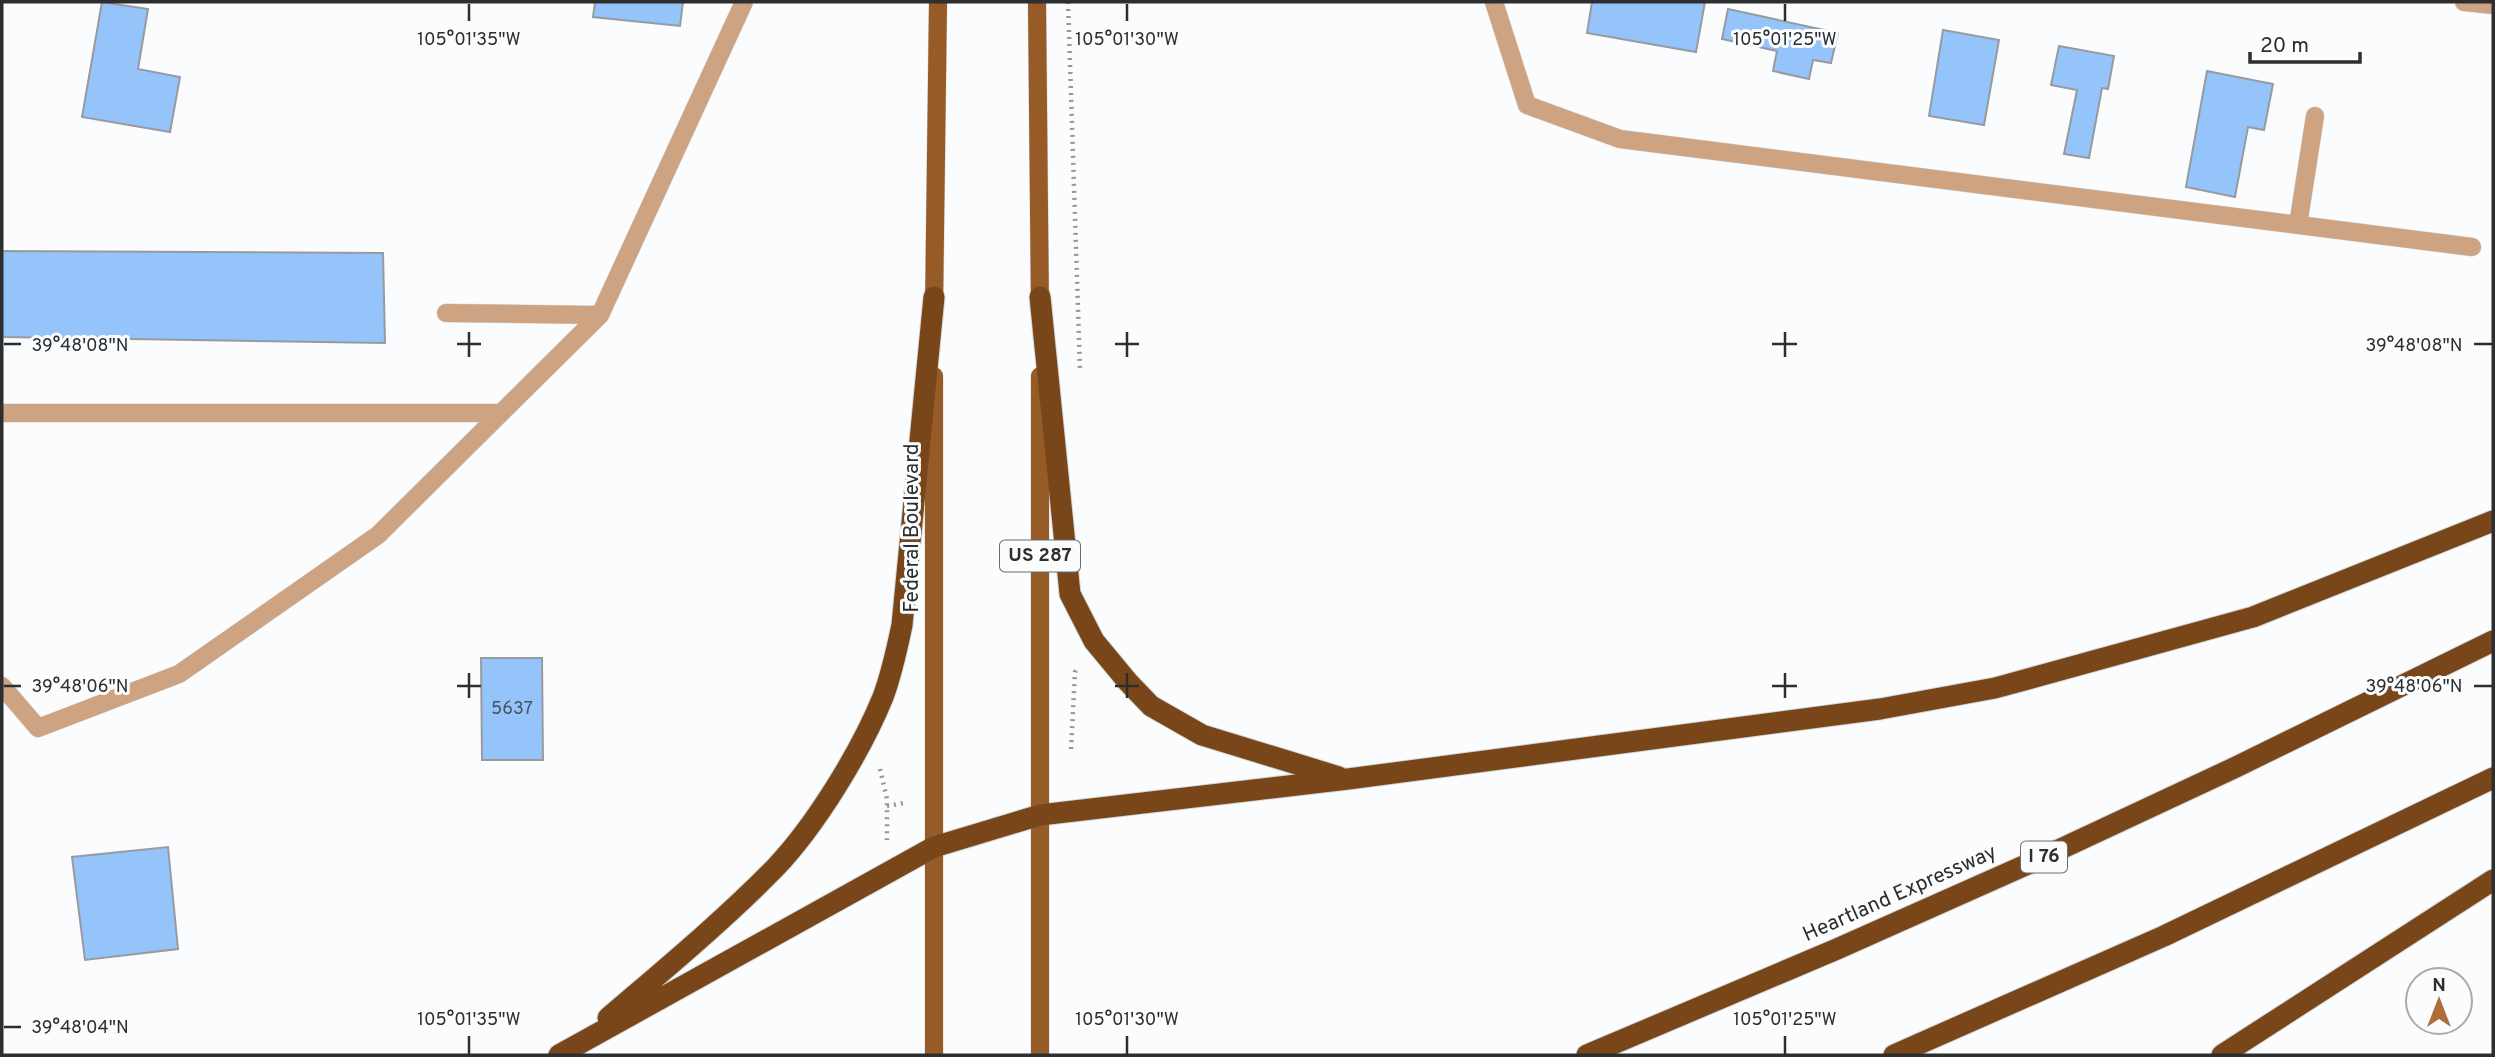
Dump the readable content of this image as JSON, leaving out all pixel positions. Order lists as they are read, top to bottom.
{
  "streets": {
    "highway": ["I 76", "Heartland Expressway"],
    "main road": ["Federal Boulevard", "US 287"]
  },
  "house_numbers": ["5637"],
  "scale_bar": "20 m",
  "north": "top",
  "coordinates": [
    "105°01'35\"W",
    "105°01'30\"W",
    "105°01'25\"W",
    "39°48'08\"N",
    "39°48'06\"N",
    "39°48'04\"N"
  ]
}
